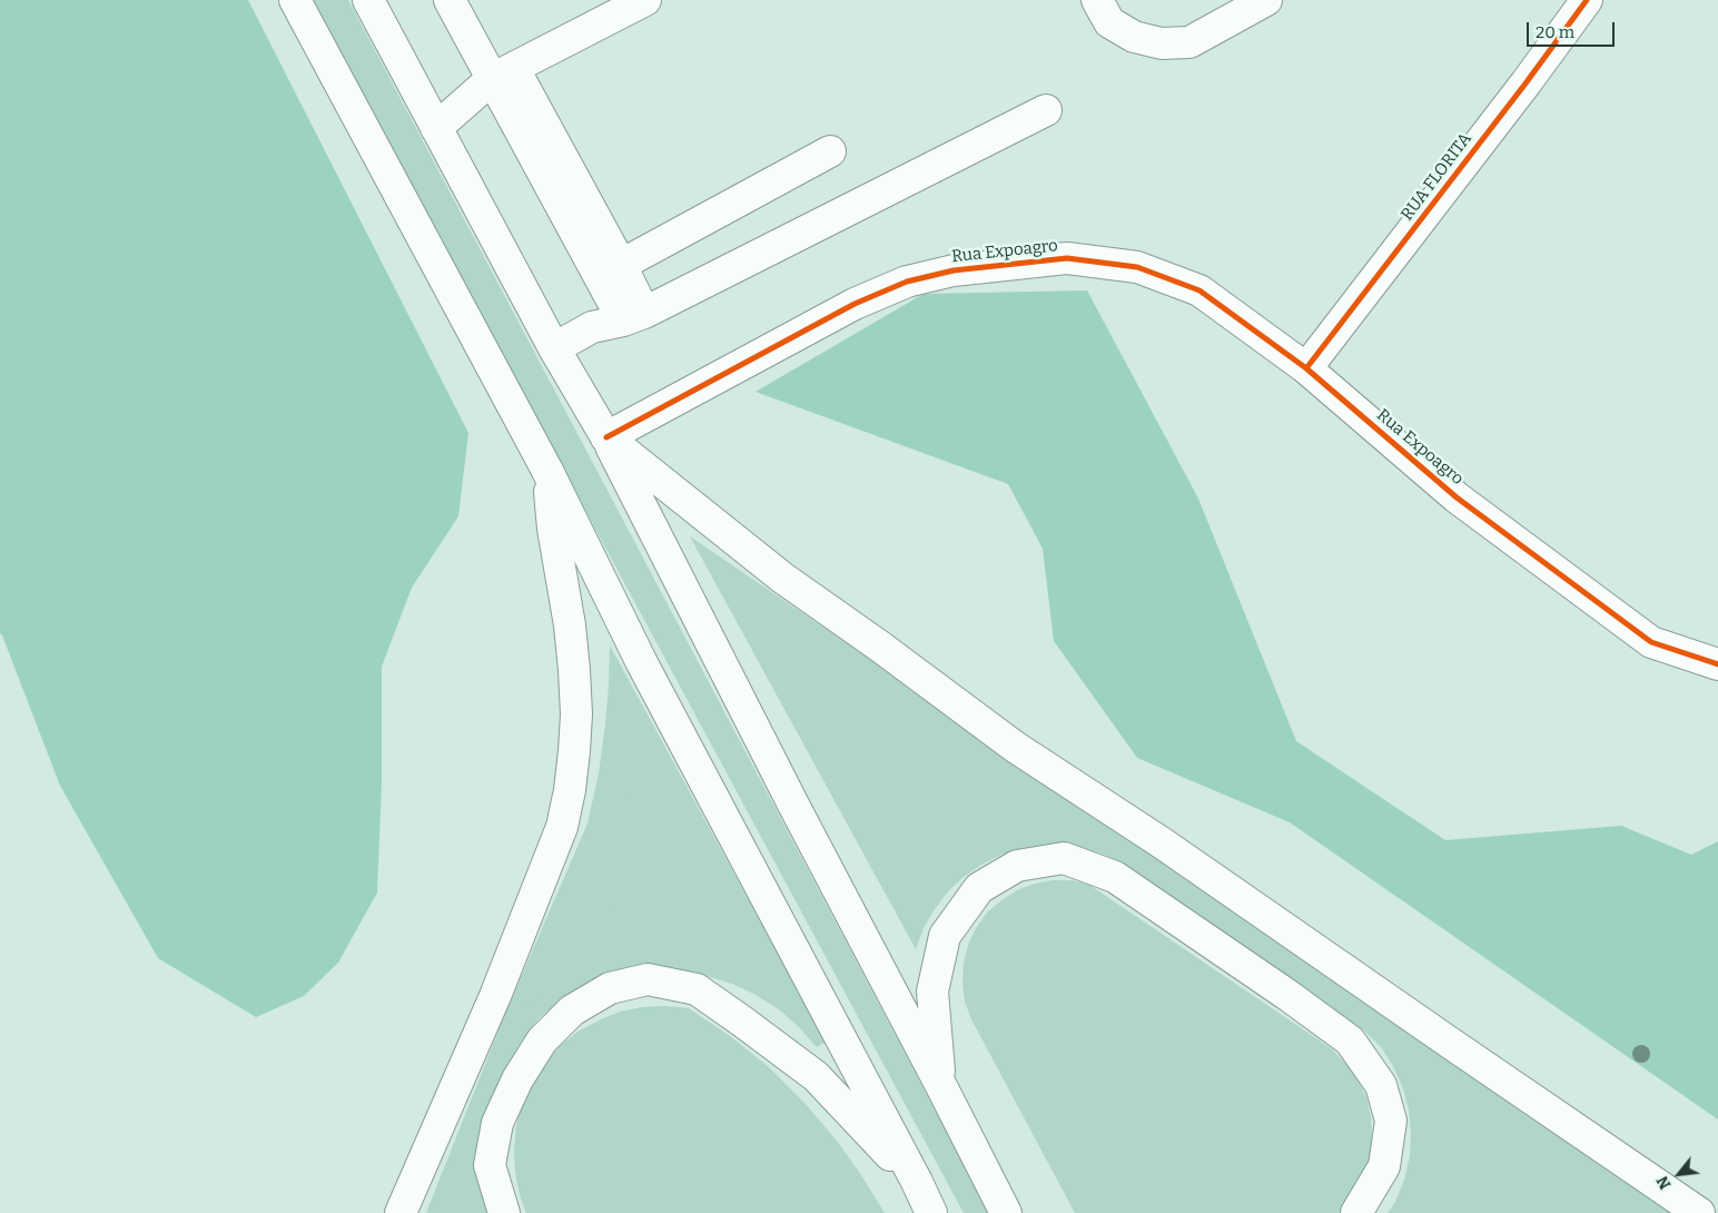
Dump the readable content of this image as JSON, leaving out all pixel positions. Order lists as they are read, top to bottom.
{
  "streets": {
    "main road": ["RUA FLORITA", "Rua Expoagro"]
  },
  "crossings": [
    ["RUA FLORITA", "Rua Expoagro"]
  ],
  "scale_bar": "20 m",
  "north": "bottom left"
}
